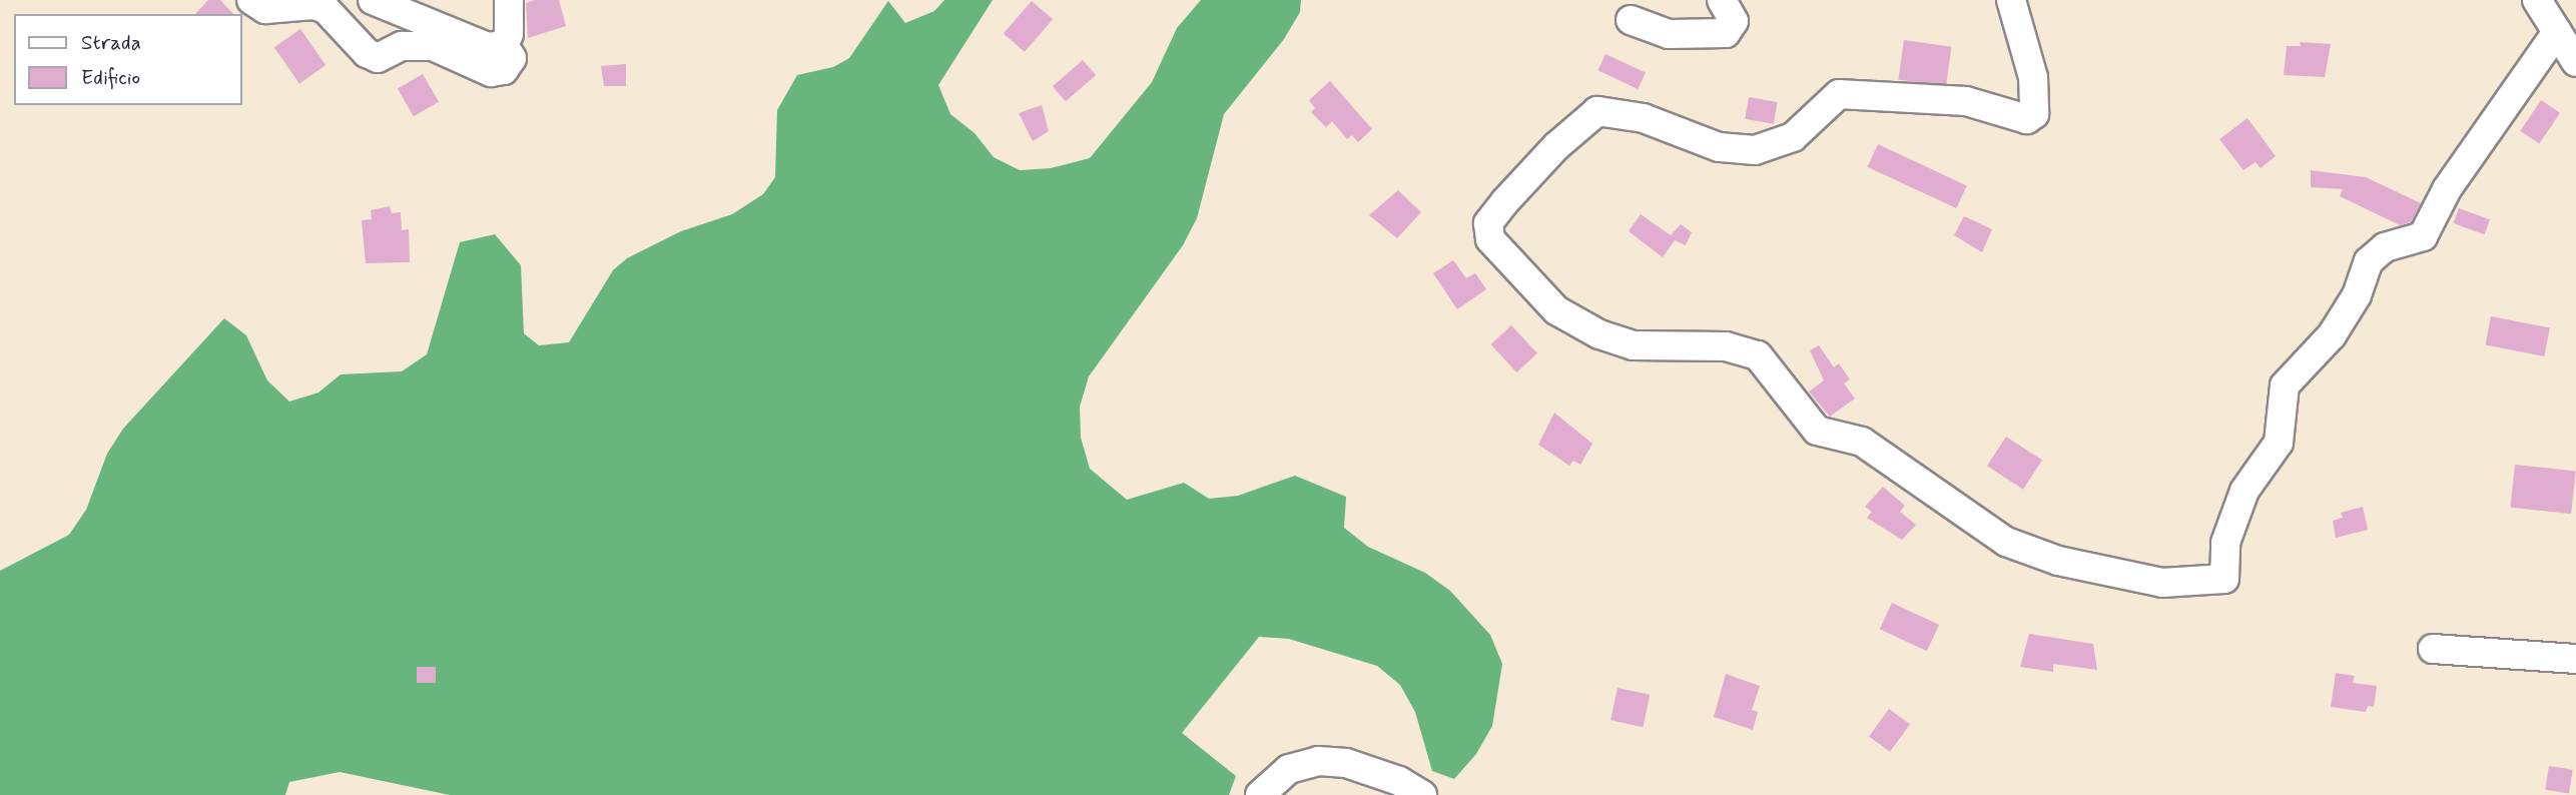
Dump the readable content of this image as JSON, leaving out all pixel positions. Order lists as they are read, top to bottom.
{
  "legend": ["Strada", "Edificio"]
}
